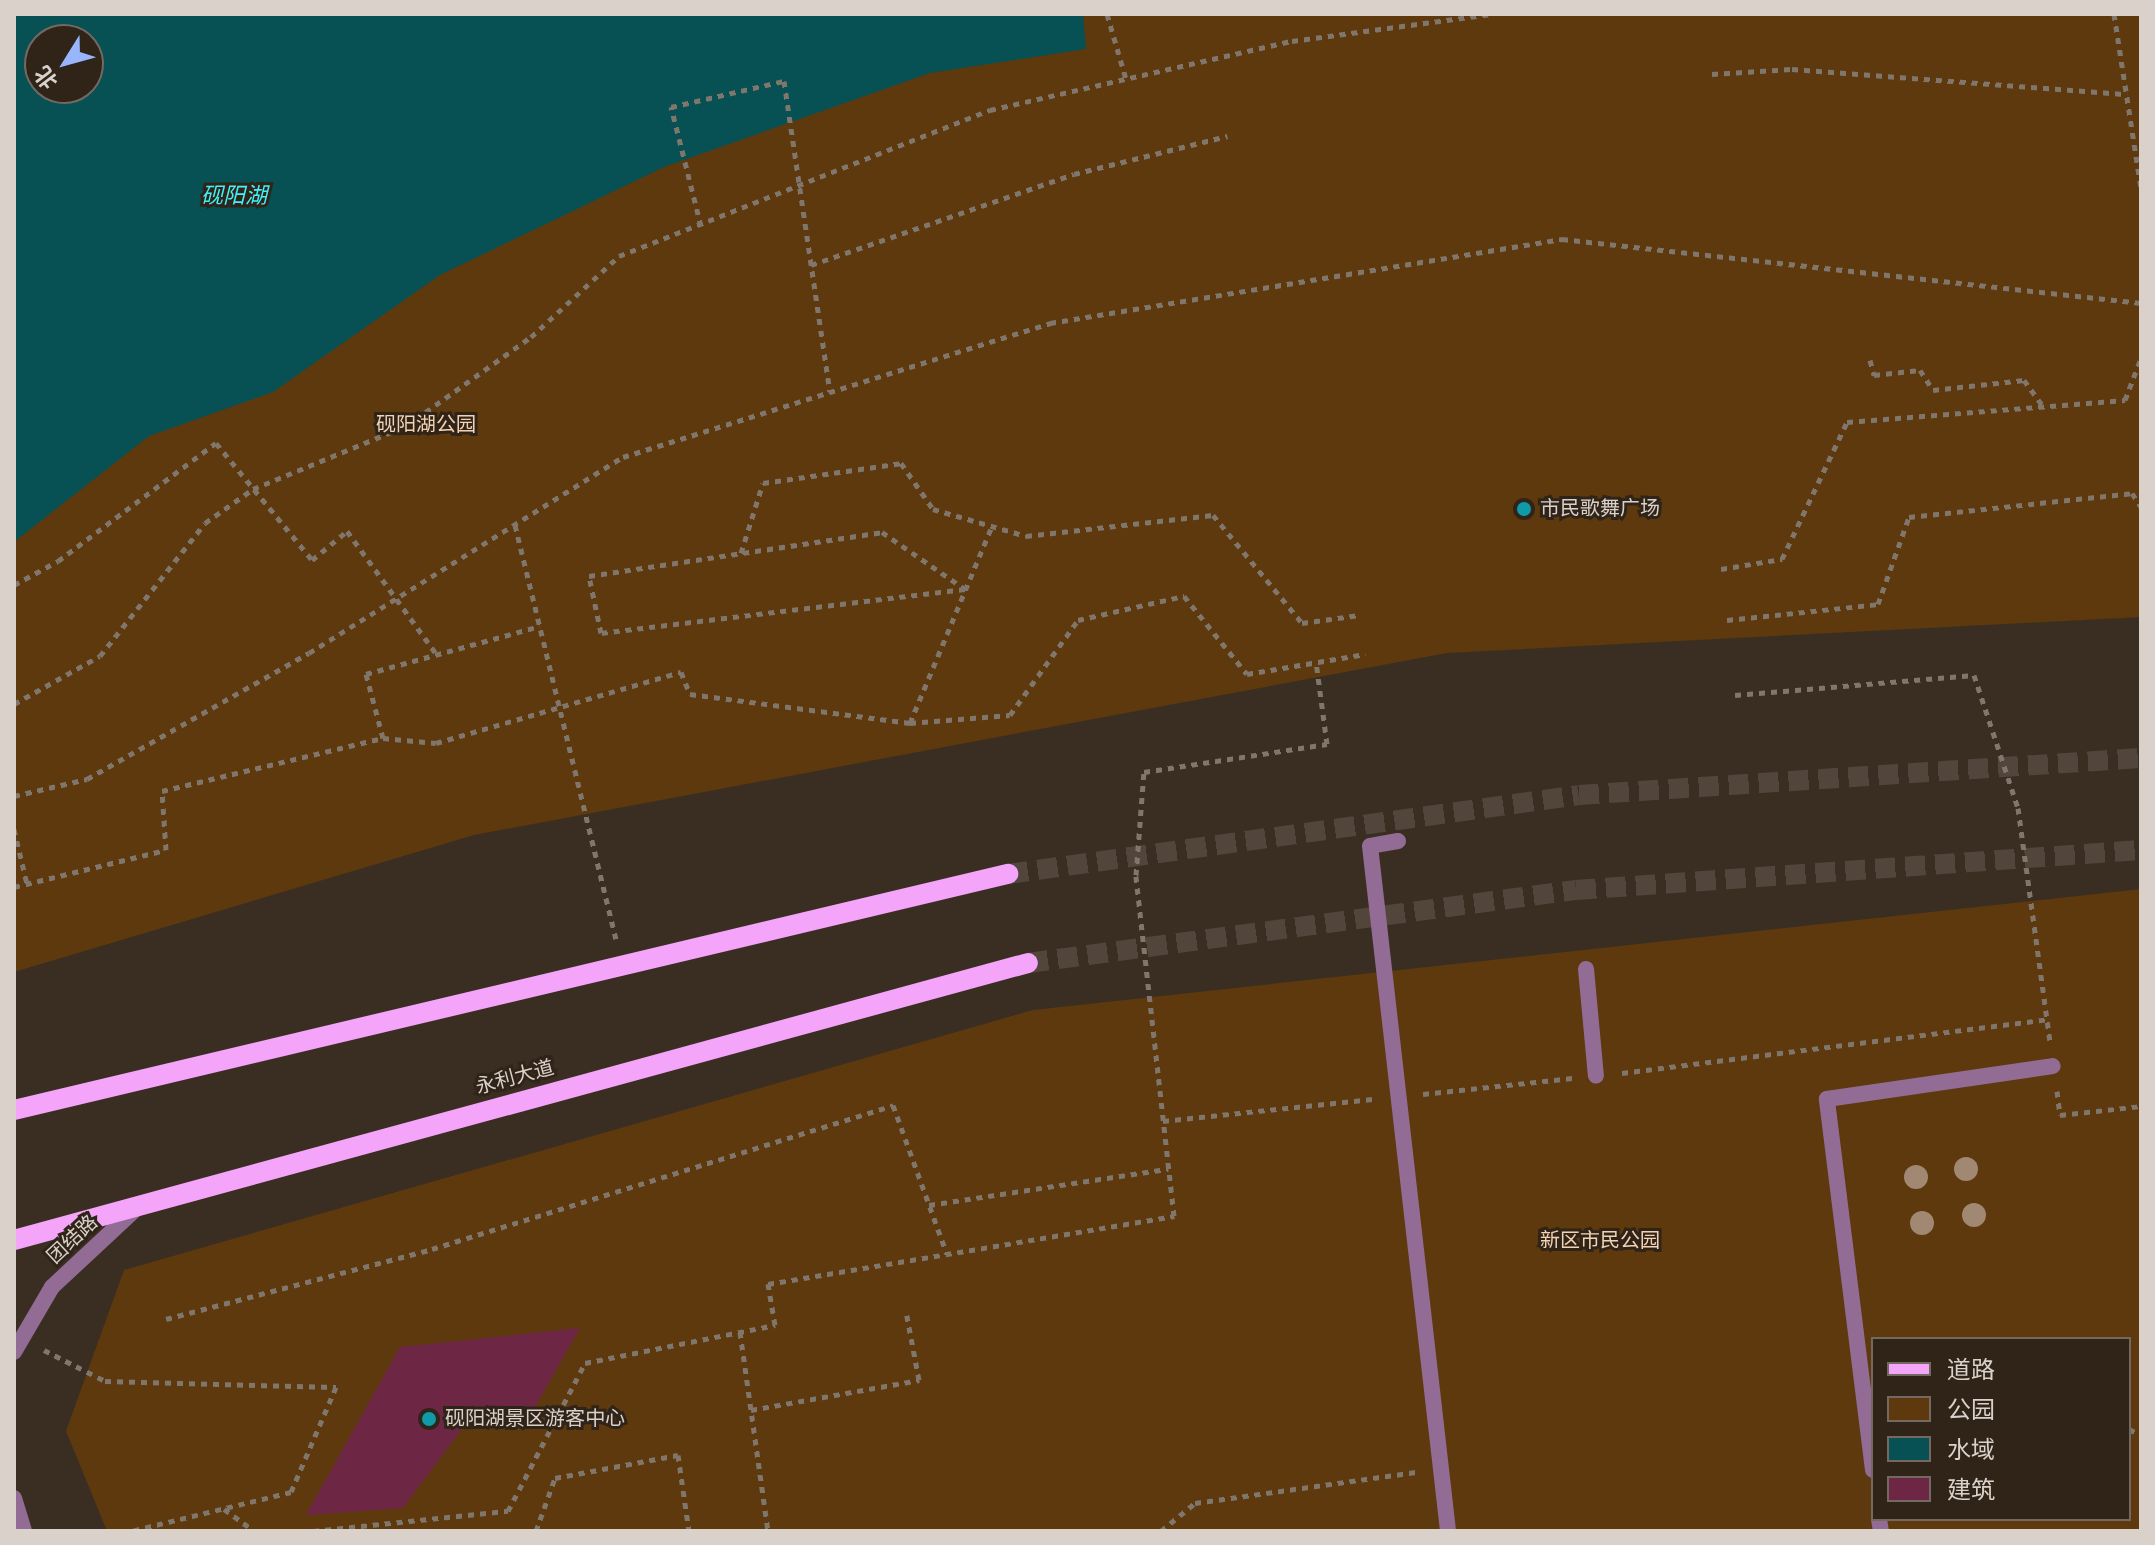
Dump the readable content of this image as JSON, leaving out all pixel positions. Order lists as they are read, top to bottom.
{
  "streets": {
    "main road": ["永利大道"],
    "street": ["团结路"]
  },
  "crossings": [
    ["永利大道", "团结路"]
  ],
  "water": ["砚阳湖"],
  "parks": ["砚阳湖公园", "新区市民公园"],
  "places": ["市民歌舞广场", "砚阳湖景区游客中心"],
  "legend": [
    "道路",
    "公园",
    "水域",
    "建筑"
  ],
  "north": "bottom left"
}
